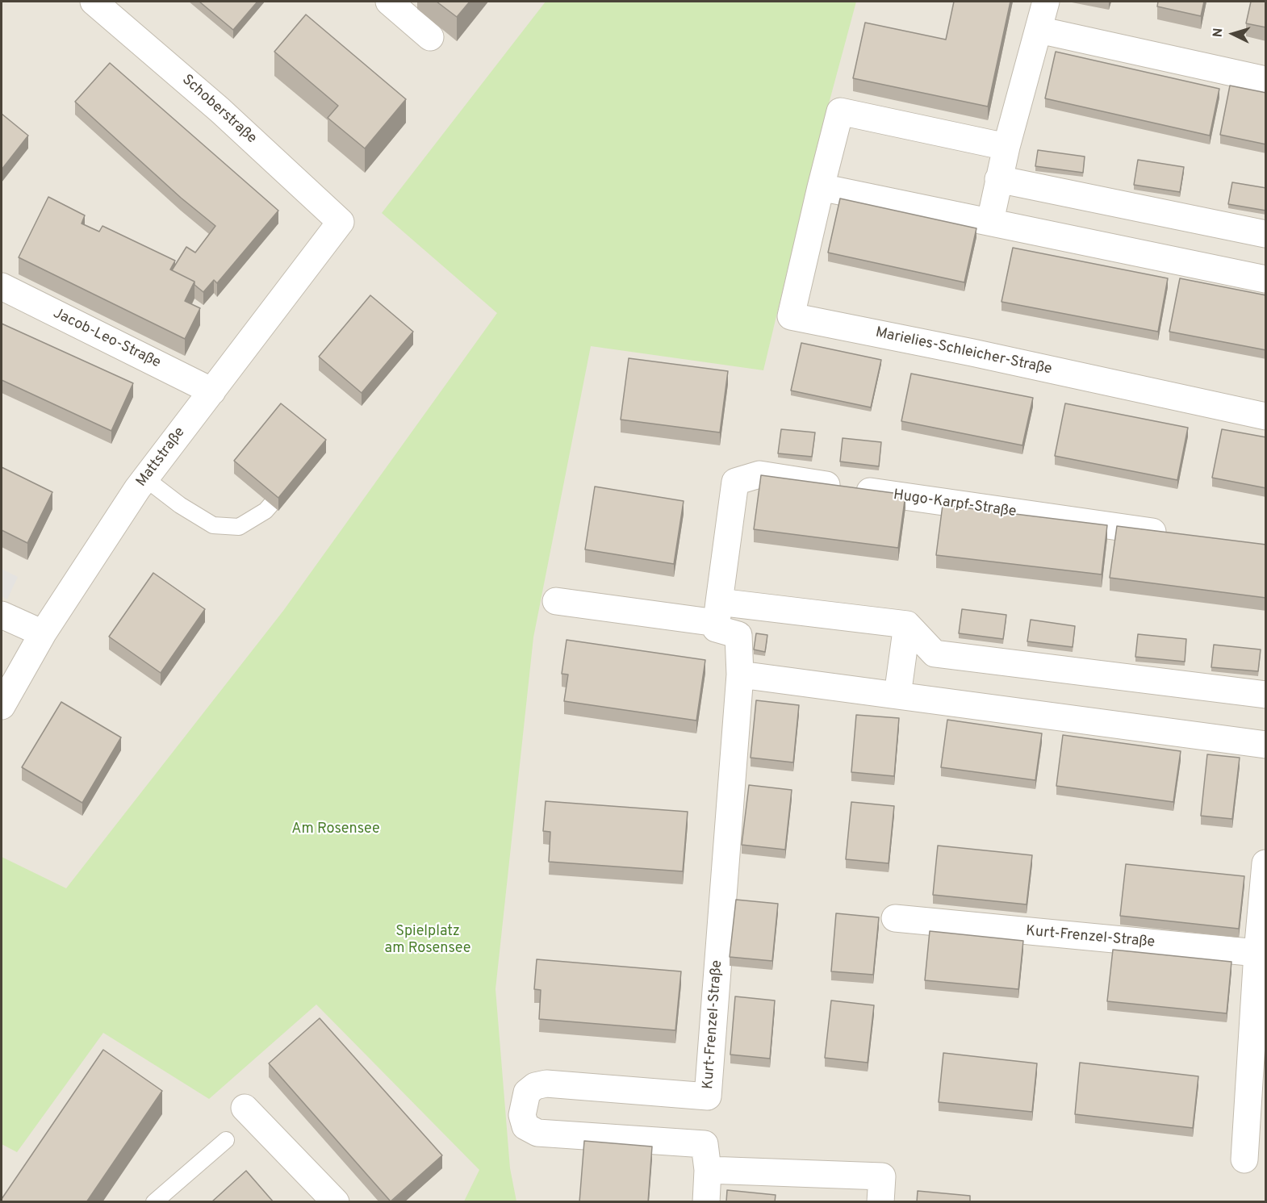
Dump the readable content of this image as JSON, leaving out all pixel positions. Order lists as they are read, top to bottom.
{
  "streets": {
    "street": [
      "Schoberstraße",
      "Jacob-Leo-Straße",
      "Marielies-Schleicher-Straße",
      "Mattstraße",
      "Hugo-Karpf-Straße",
      "Kurt-Frenzel-Straße"
    ]
  },
  "crossings": [
    ["Schoberstraße", "Mattstraße"],
    ["Jacob-Leo-Straße", "Mattstraße"]
  ],
  "parks": ["Am Rosensee", "Spielplatz am Rosensee"],
  "north": "left"
}
